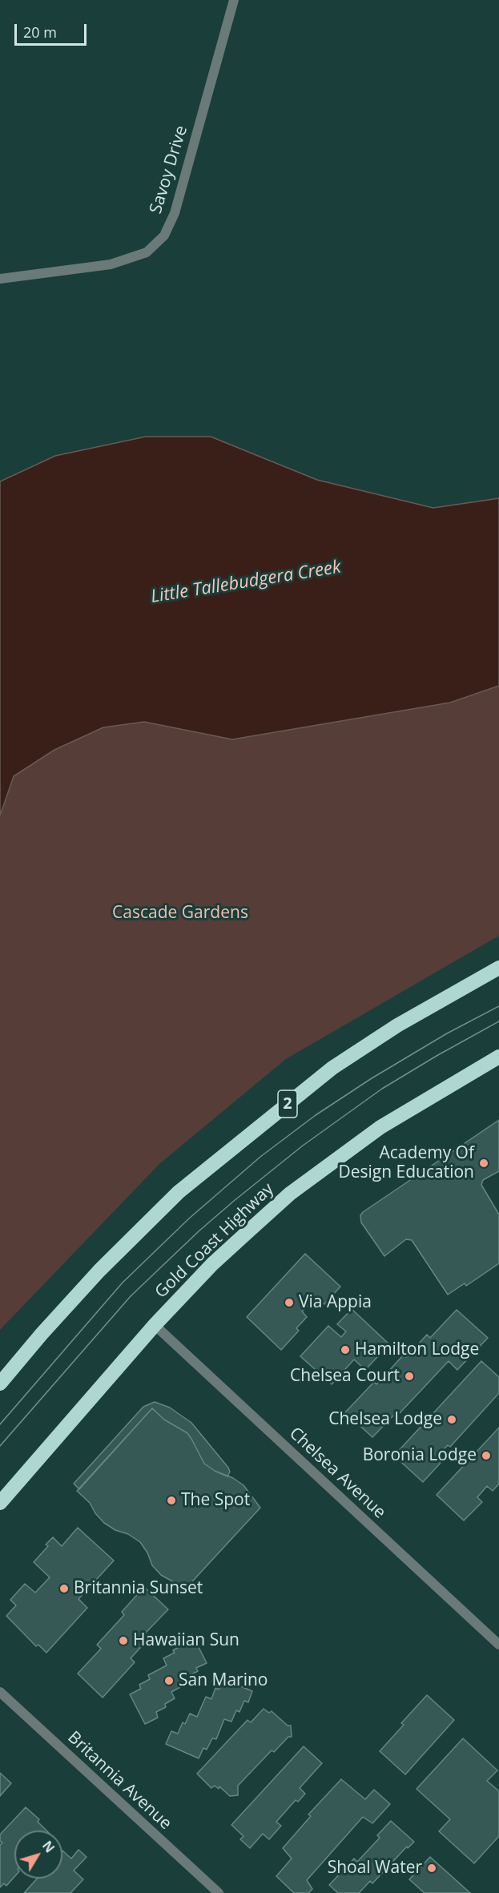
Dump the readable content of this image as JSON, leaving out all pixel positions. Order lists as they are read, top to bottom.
{
  "streets": {
    "highway": ["2", "Gold Coast Highway"],
    "street": ["Savoy Drive", "Chelsea Avenue", "Britannia Avenue"]
  },
  "crossings": [
    ["Gold Coast Highway", "Chelsea Avenue"]
  ],
  "water": ["Little Tallebudgera Creek"],
  "parks": ["Cascade Gardens"],
  "places": [
    "Academy Of Design Education",
    "Via Appia",
    "Hamilton Lodge",
    "Chelsea Court",
    "Chelsea Lodge",
    "Boronia Lodge",
    "The Spot",
    "Britannia Sunset",
    "Hawaiian Sun",
    "San Marino",
    "Shoal Water"
  ],
  "scale_bar": "20 m",
  "north": "top right"
}
